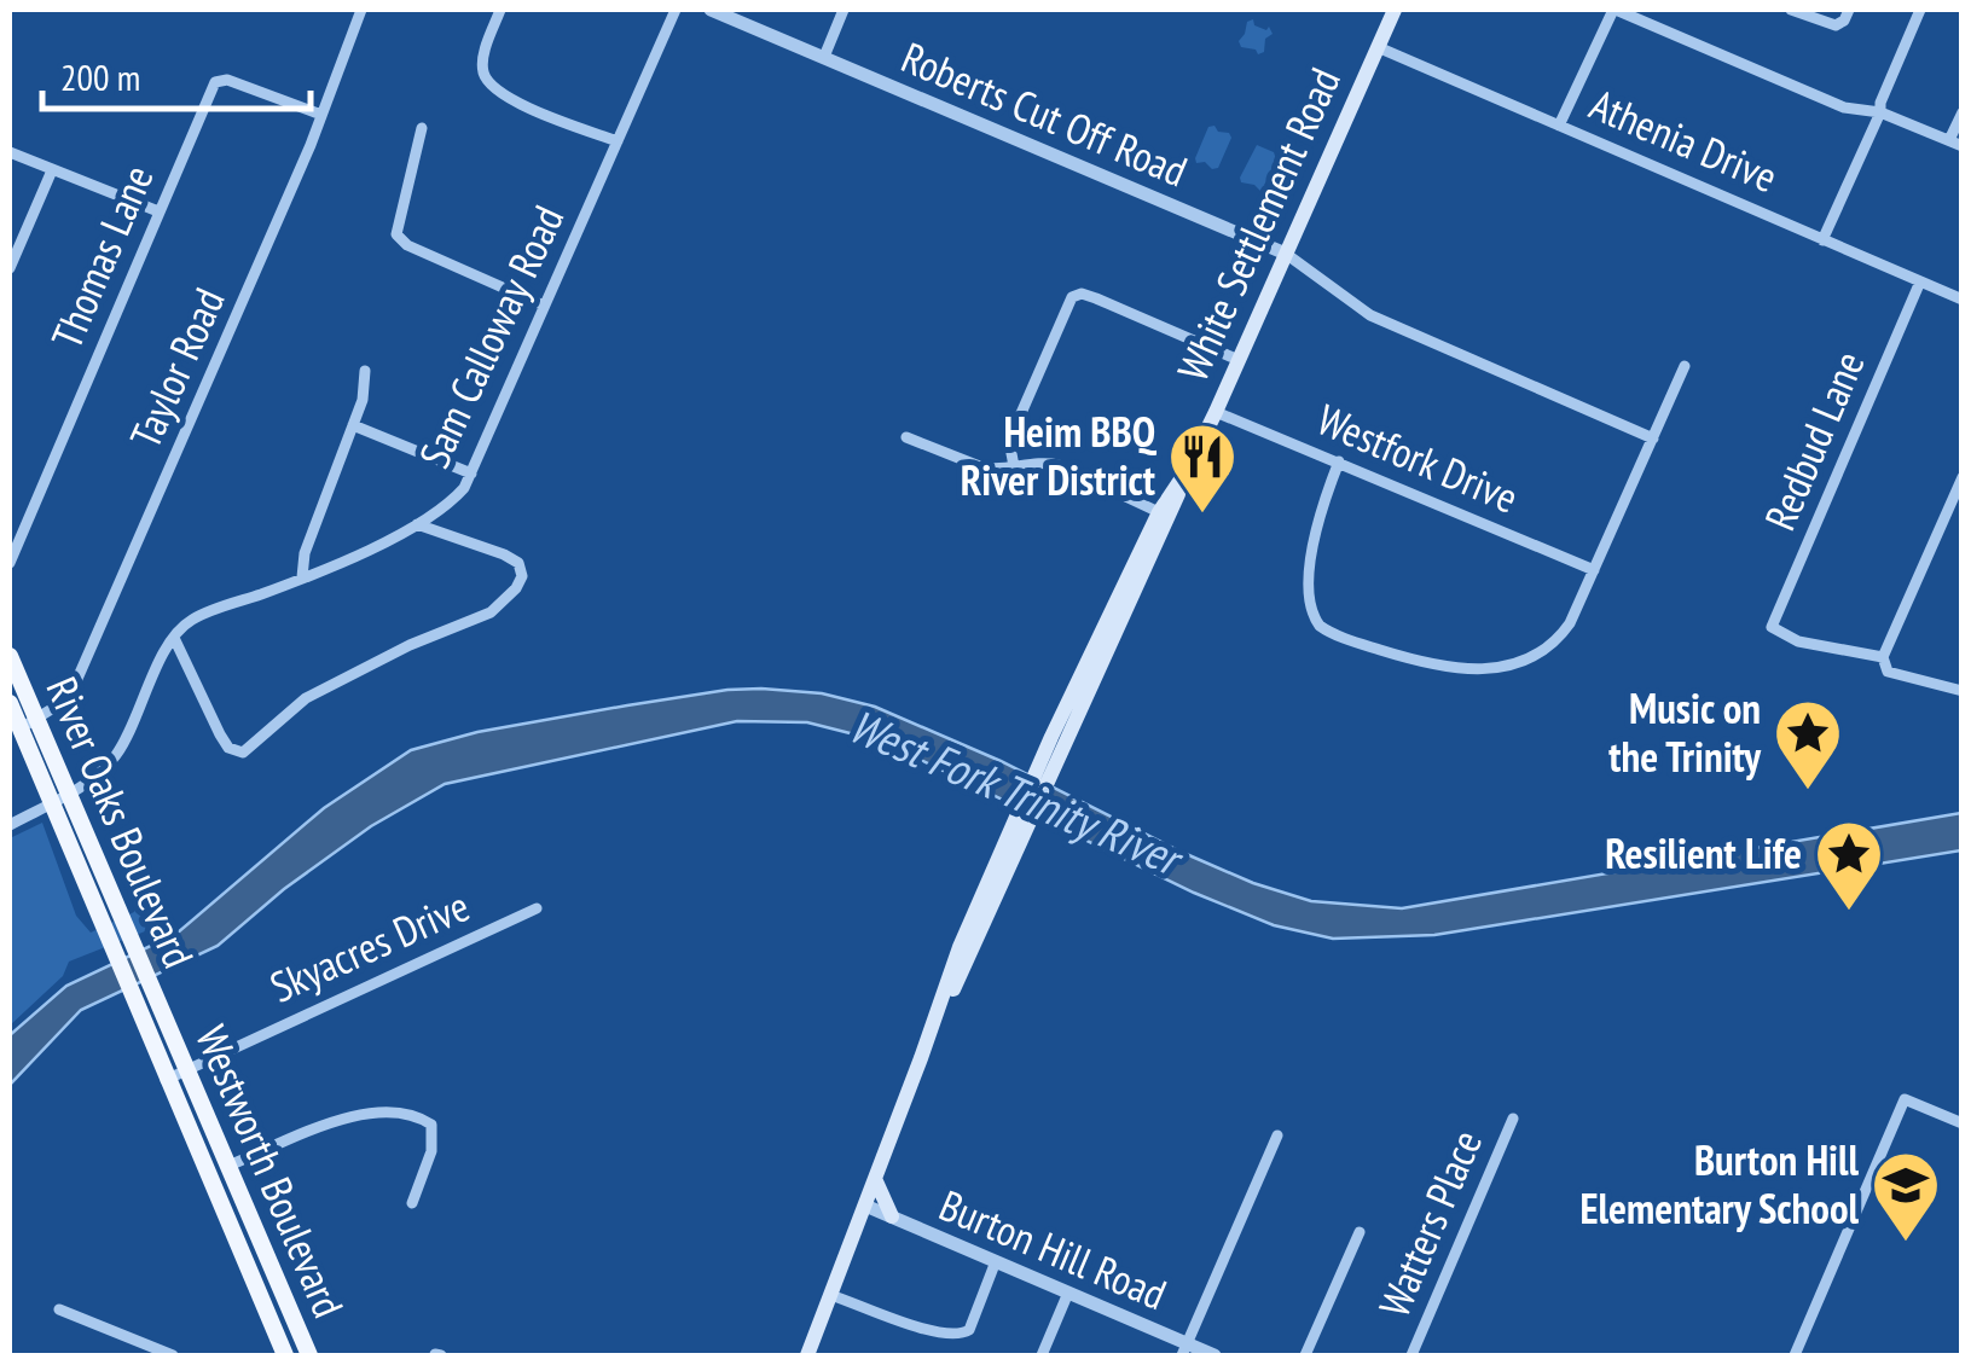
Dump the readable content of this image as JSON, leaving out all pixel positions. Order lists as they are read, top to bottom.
{
  "streets": {
    "main road": ["White Settlement Road", "River Oaks Boulevard", "Westworth Boulevard"],
    "street": [
      "Roberts Cut Off Road",
      "Athenia Drive",
      "Thomas Lane",
      "Sam Calloway Road",
      "Taylor Road",
      "Redbud Lane",
      "Westfork Drive",
      "Skyacres Drive",
      "Watters Place",
      "Burton Hill Road"
    ]
  },
  "crossings": [
    ["Roberts Cut Off Road", "White Settlement Road"],
    ["Athenia Drive", "White Settlement Road"],
    ["Athenia Drive", "Redbud Lane"],
    ["White Settlement Road", "Westfork Drive"],
    ["White Settlement Road", "Burton Hill Road"],
    ["Thomas Lane", "Taylor Road"],
    ["Taylor Road", "River Oaks Boulevard"],
    ["River Oaks Boulevard", "Westworth Boulevard"],
    ["Skyacres Drive", "Westworth Boulevard"]
  ],
  "water": ["West Fork Trinity River"],
  "places": {
    "restaurant": ["Heim BBQ River District"],
    "place": ["Music on the Trinity", "Resilient Life"],
    "school or university": ["Burton Hill Elementary School"]
  },
  "scale_bar": "200 m"
}
